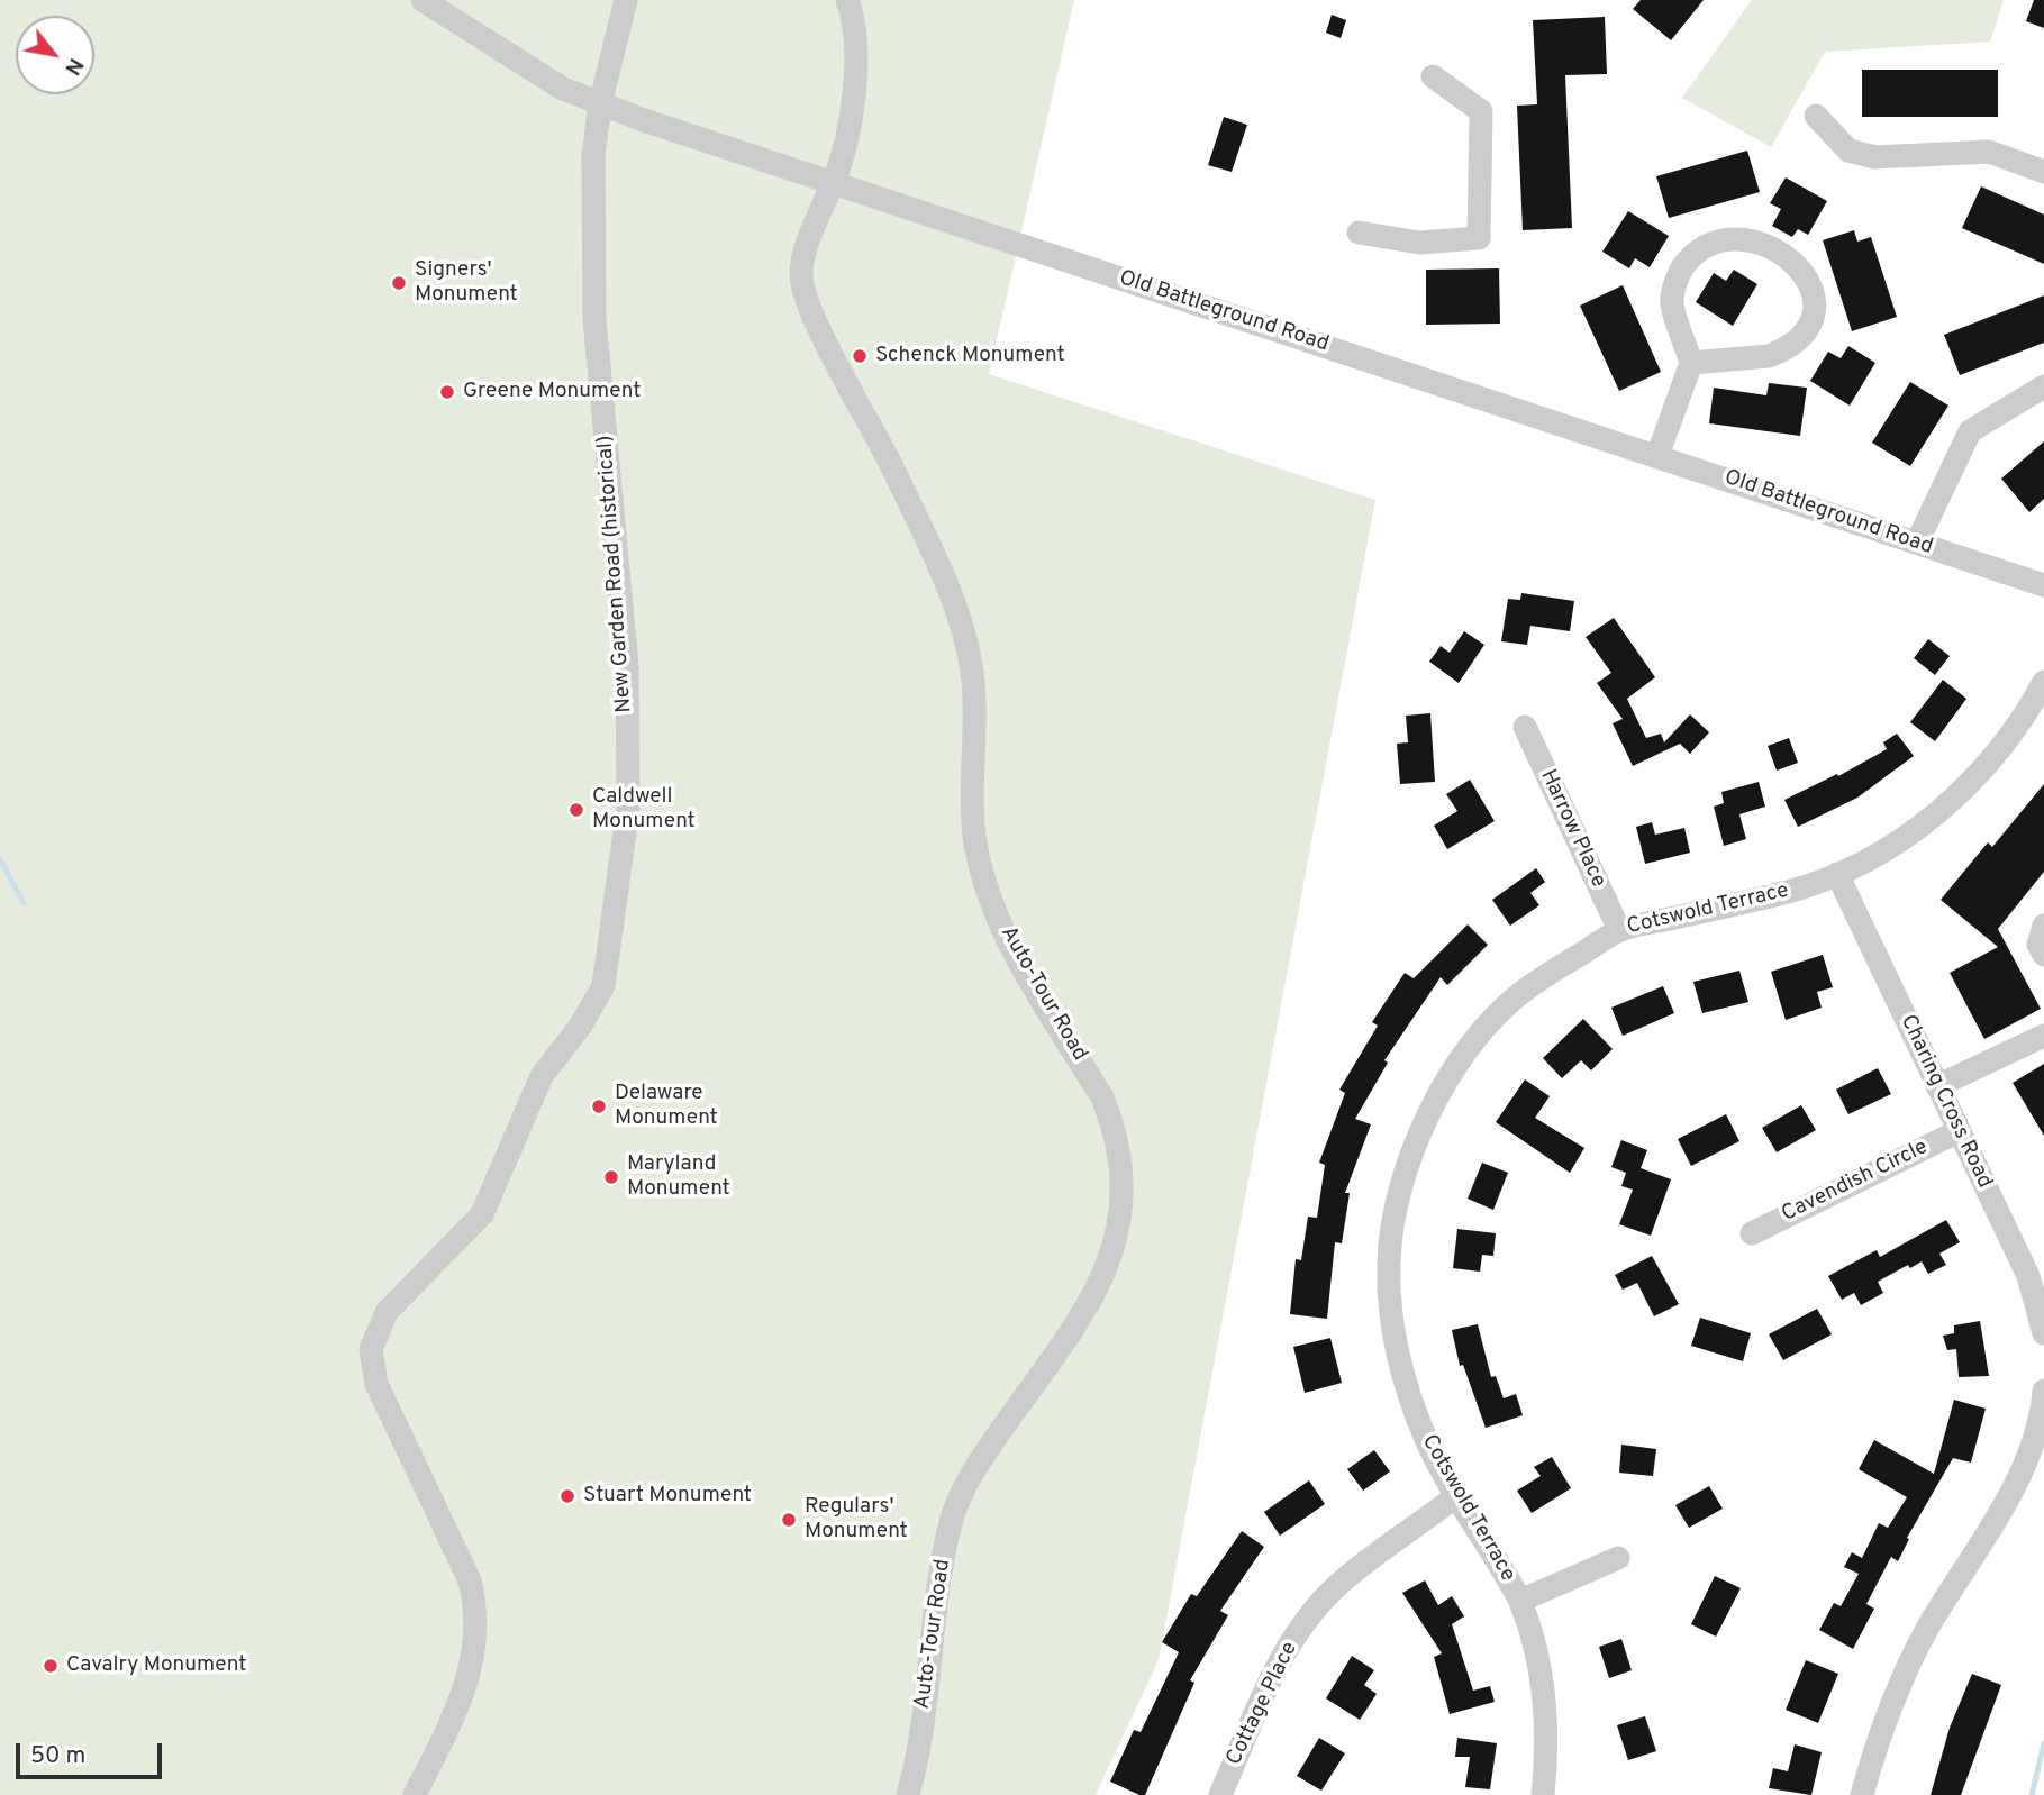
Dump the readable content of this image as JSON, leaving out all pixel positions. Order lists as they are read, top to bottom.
{
  "streets": {
    "street": [
      "Old Battleground Road",
      "New Garden Road (historical)",
      "Harrow Place",
      "Cotswold Terrace",
      "Auto-Tour Road",
      "Charing Cross Road",
      "Cavendish Circle",
      "Cottage Place"
    ]
  },
  "crossings": [
    ["Old Battleground Road", "New Garden Road (historical)"],
    ["Old Battleground Road", "Auto-Tour Road"],
    ["Harrow Place", "Cotswold Terrace"],
    ["Cotswold Terrace", "Charing Cross Road"],
    ["Cotswold Terrace", "Cottage Place"],
    ["Charing Cross Road", "Cavendish Circle"]
  ],
  "places": [
    "Signers' Monument",
    "Schenck Monument",
    "Greene Monument",
    "Caldwell Monument",
    "Delaware Monument",
    "Maryland Monument",
    "Stuart Monument",
    "Regulars' Monument",
    "Cavalry Monument"
  ],
  "scale_bar": "50 m",
  "north": "bottom right"
}
